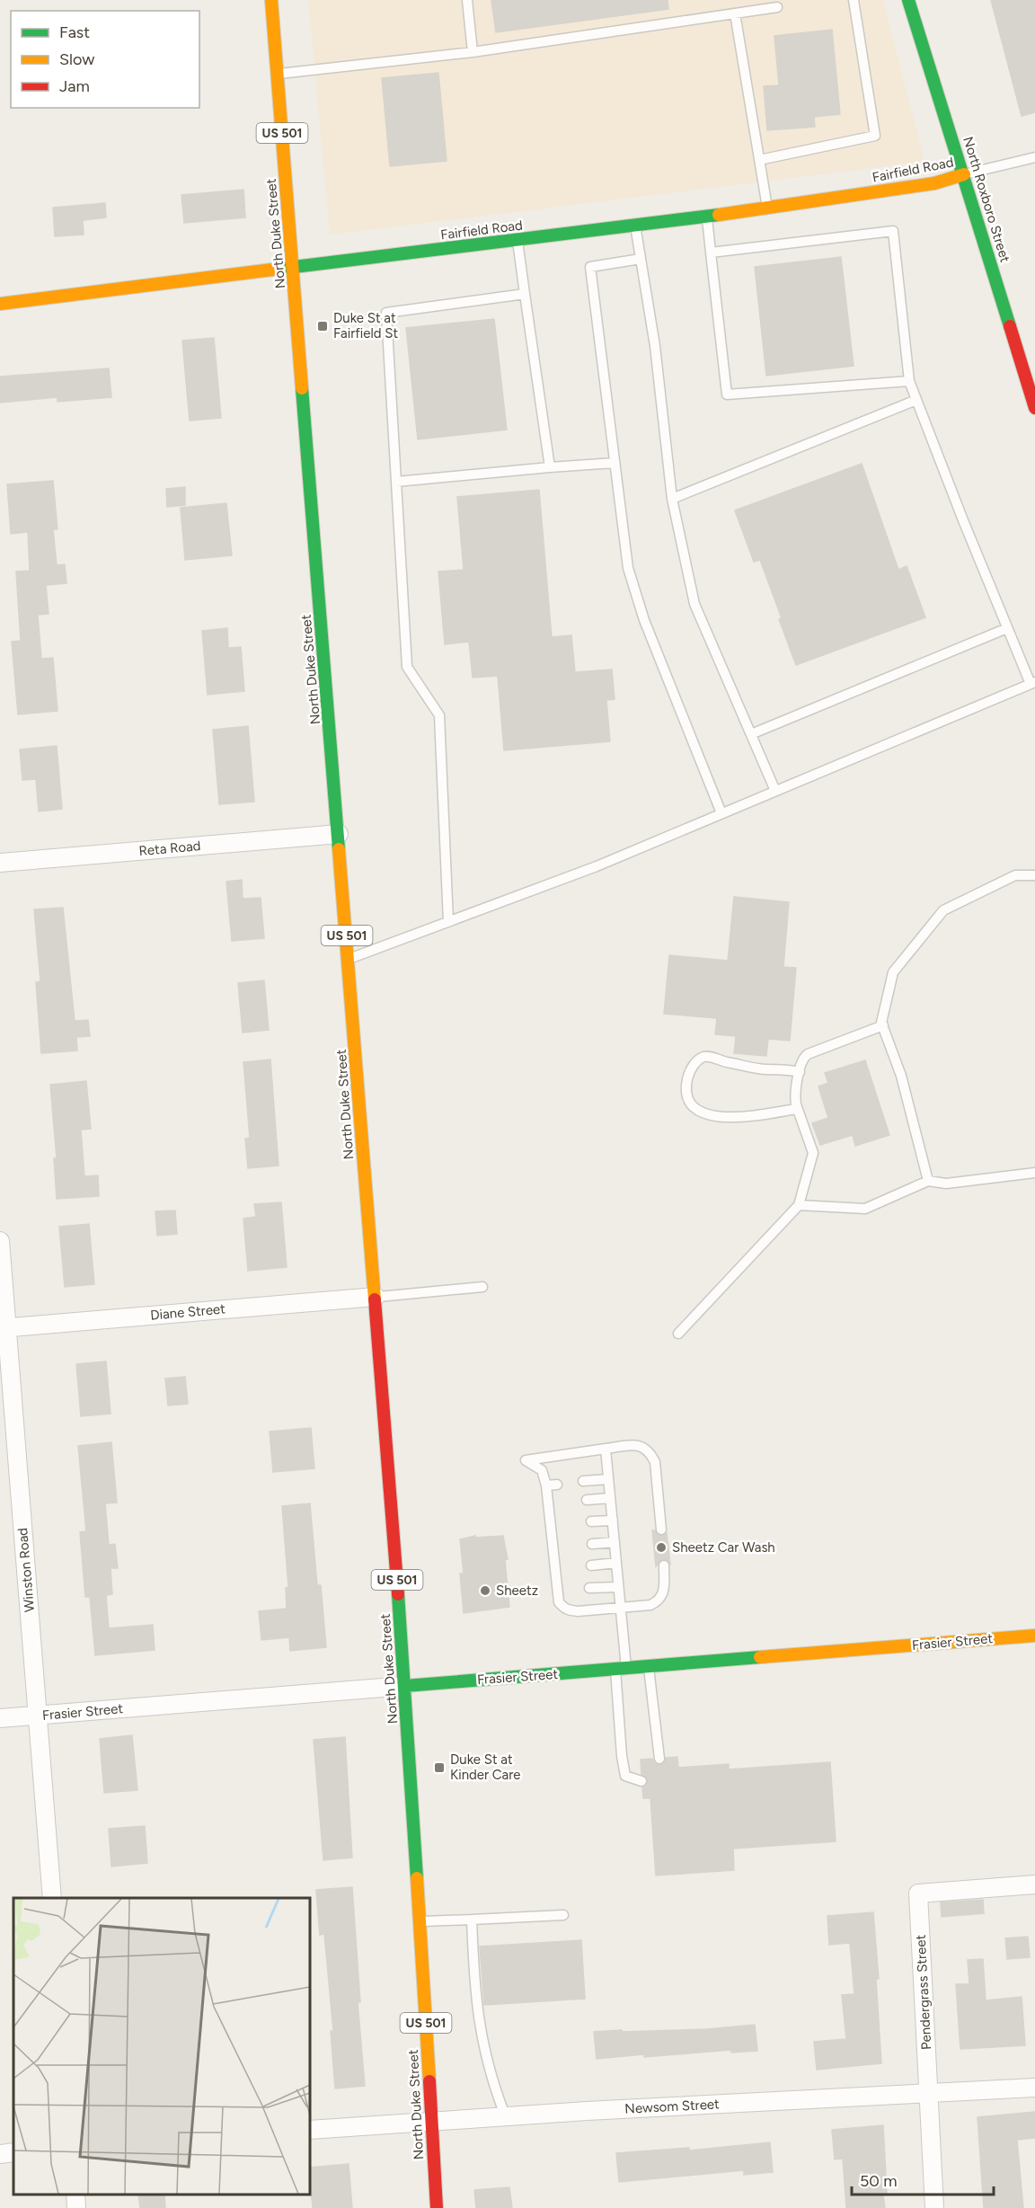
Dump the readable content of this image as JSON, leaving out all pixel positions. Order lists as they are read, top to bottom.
{
  "streets": {
    "main road": [
      "US 501",
      "Fairfield Road",
      "North Roxboro Street",
      "North Duke Street",
      "Frasier Street"
    ],
    "street": [
      "Reta Road",
      "Diane Street",
      "Winston Road",
      "Pendergrass Street",
      "Newsom Street"
    ]
  },
  "crossings": [
    ["Fairfield Road", "North Roxboro Street"],
    ["Fairfield Road", "North Duke Street"],
    ["North Duke Street", "Reta Road"],
    ["North Duke Street", "Diane Street"],
    ["North Duke Street", "Frasier Street"],
    ["North Duke Street", "Newsom Street"],
    ["Diane Street", "Winston Road"],
    ["Winston Road", "Frasier Street"],
    ["Pendergrass Street", "Newsom Street"]
  ],
  "places": {
    "transit": ["Duke St at Fairfield St", "Duke St at Kinder Care"],
    "other": ["Sheetz Car Wash", "Sheetz"]
  },
  "legend": ["Fast", "Slow", "Jam"],
  "scale_bar": "50 m"
}
